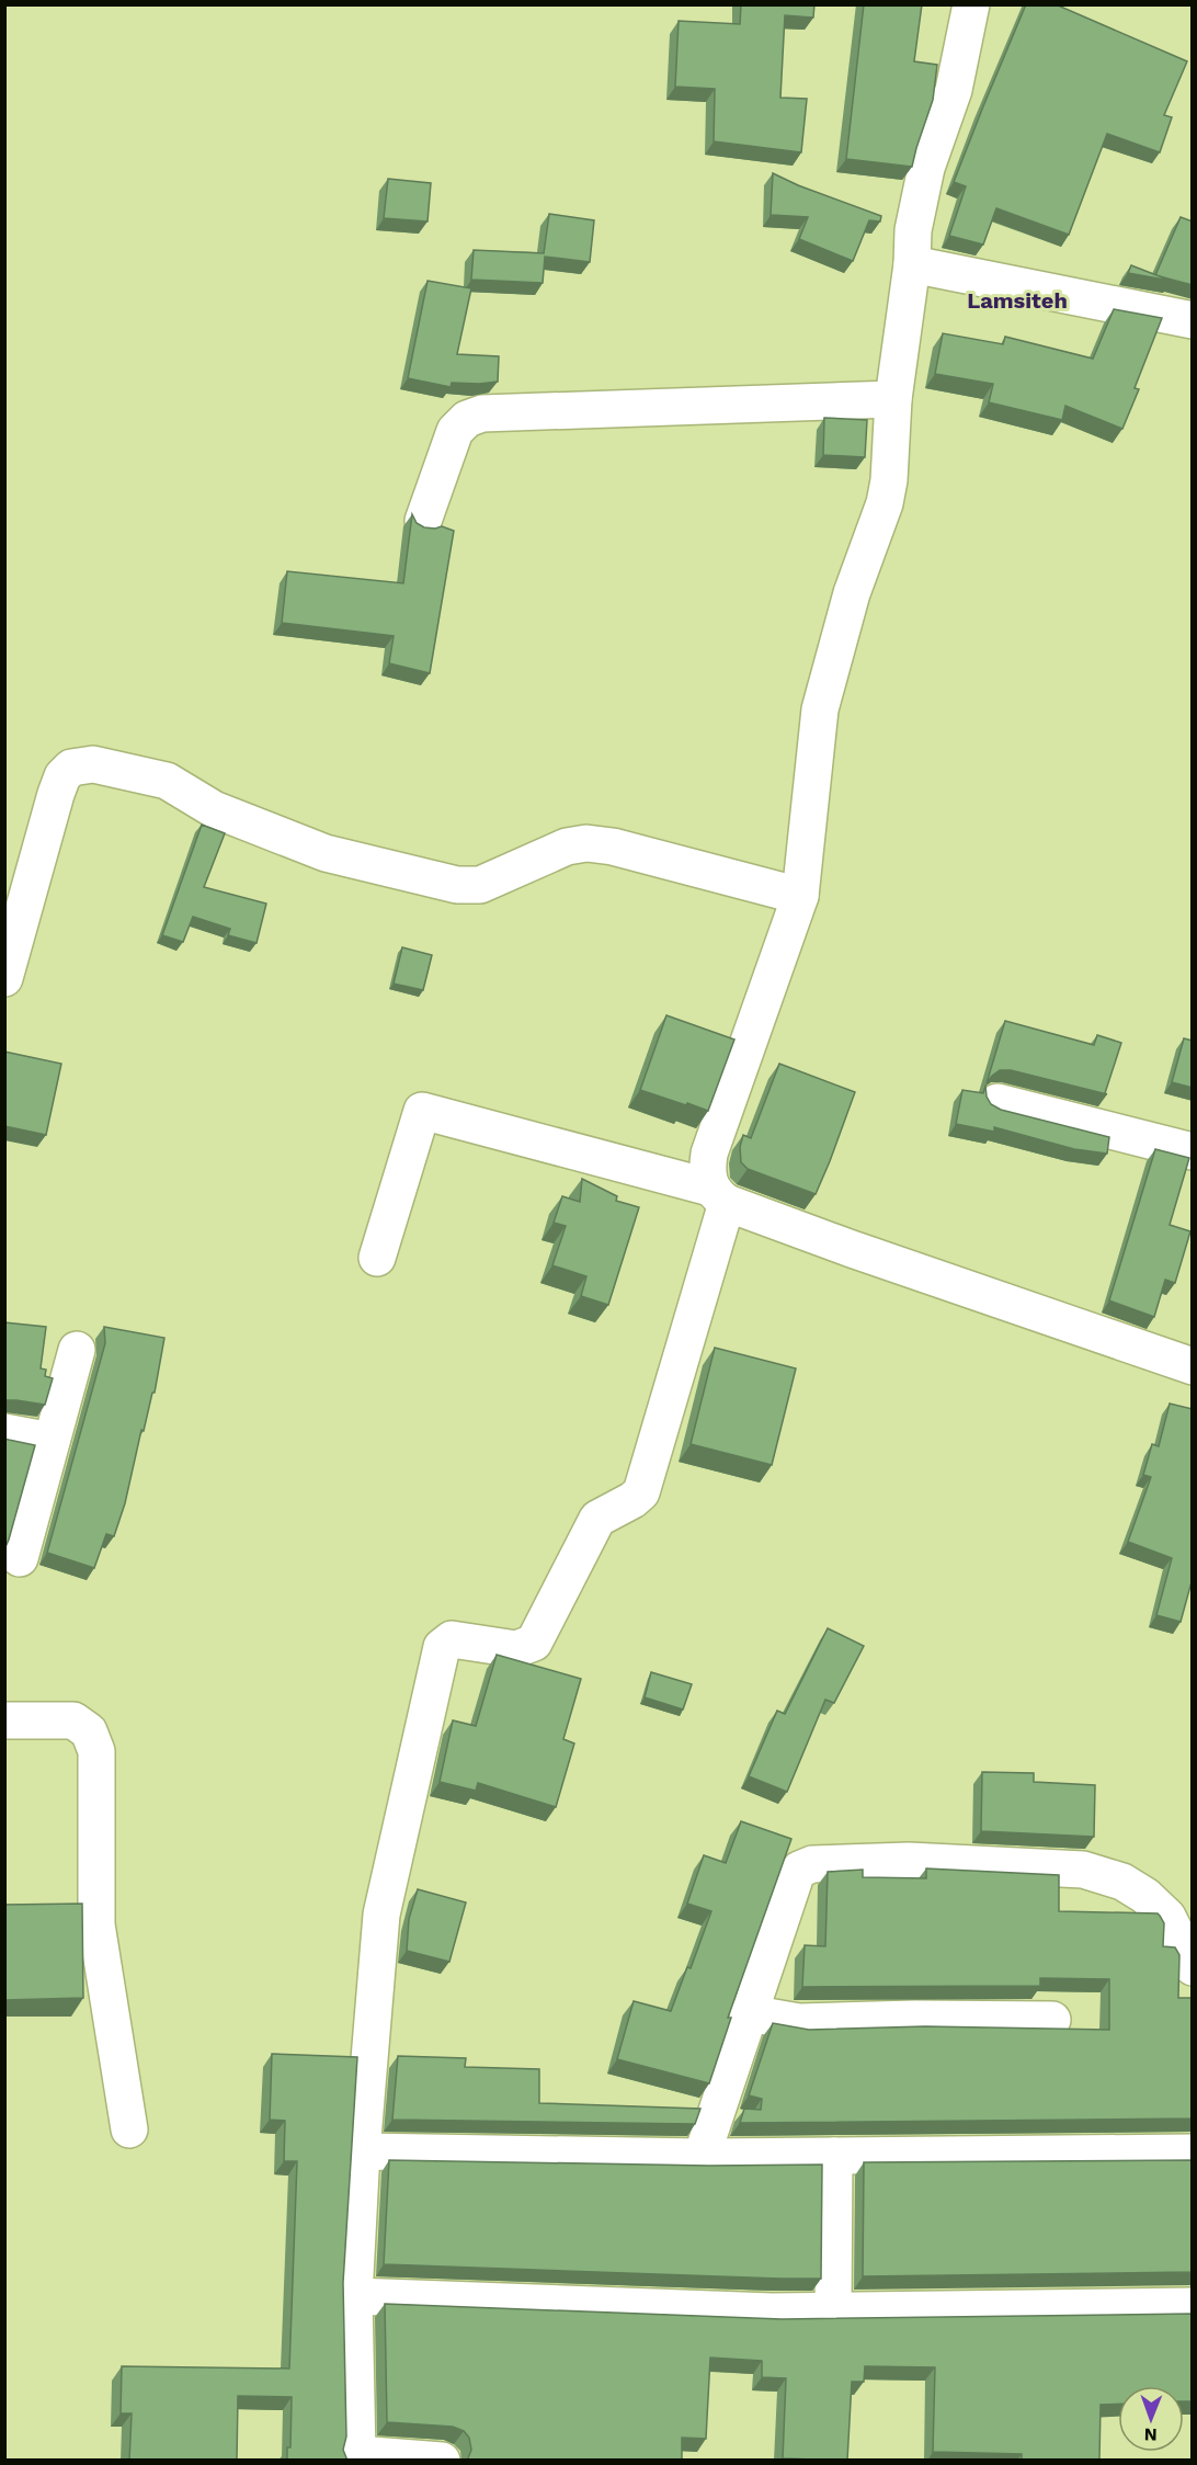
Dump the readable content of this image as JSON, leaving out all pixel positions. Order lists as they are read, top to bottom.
{
  "districts": ["Lamsiteh"],
  "north": "bottom"
}
